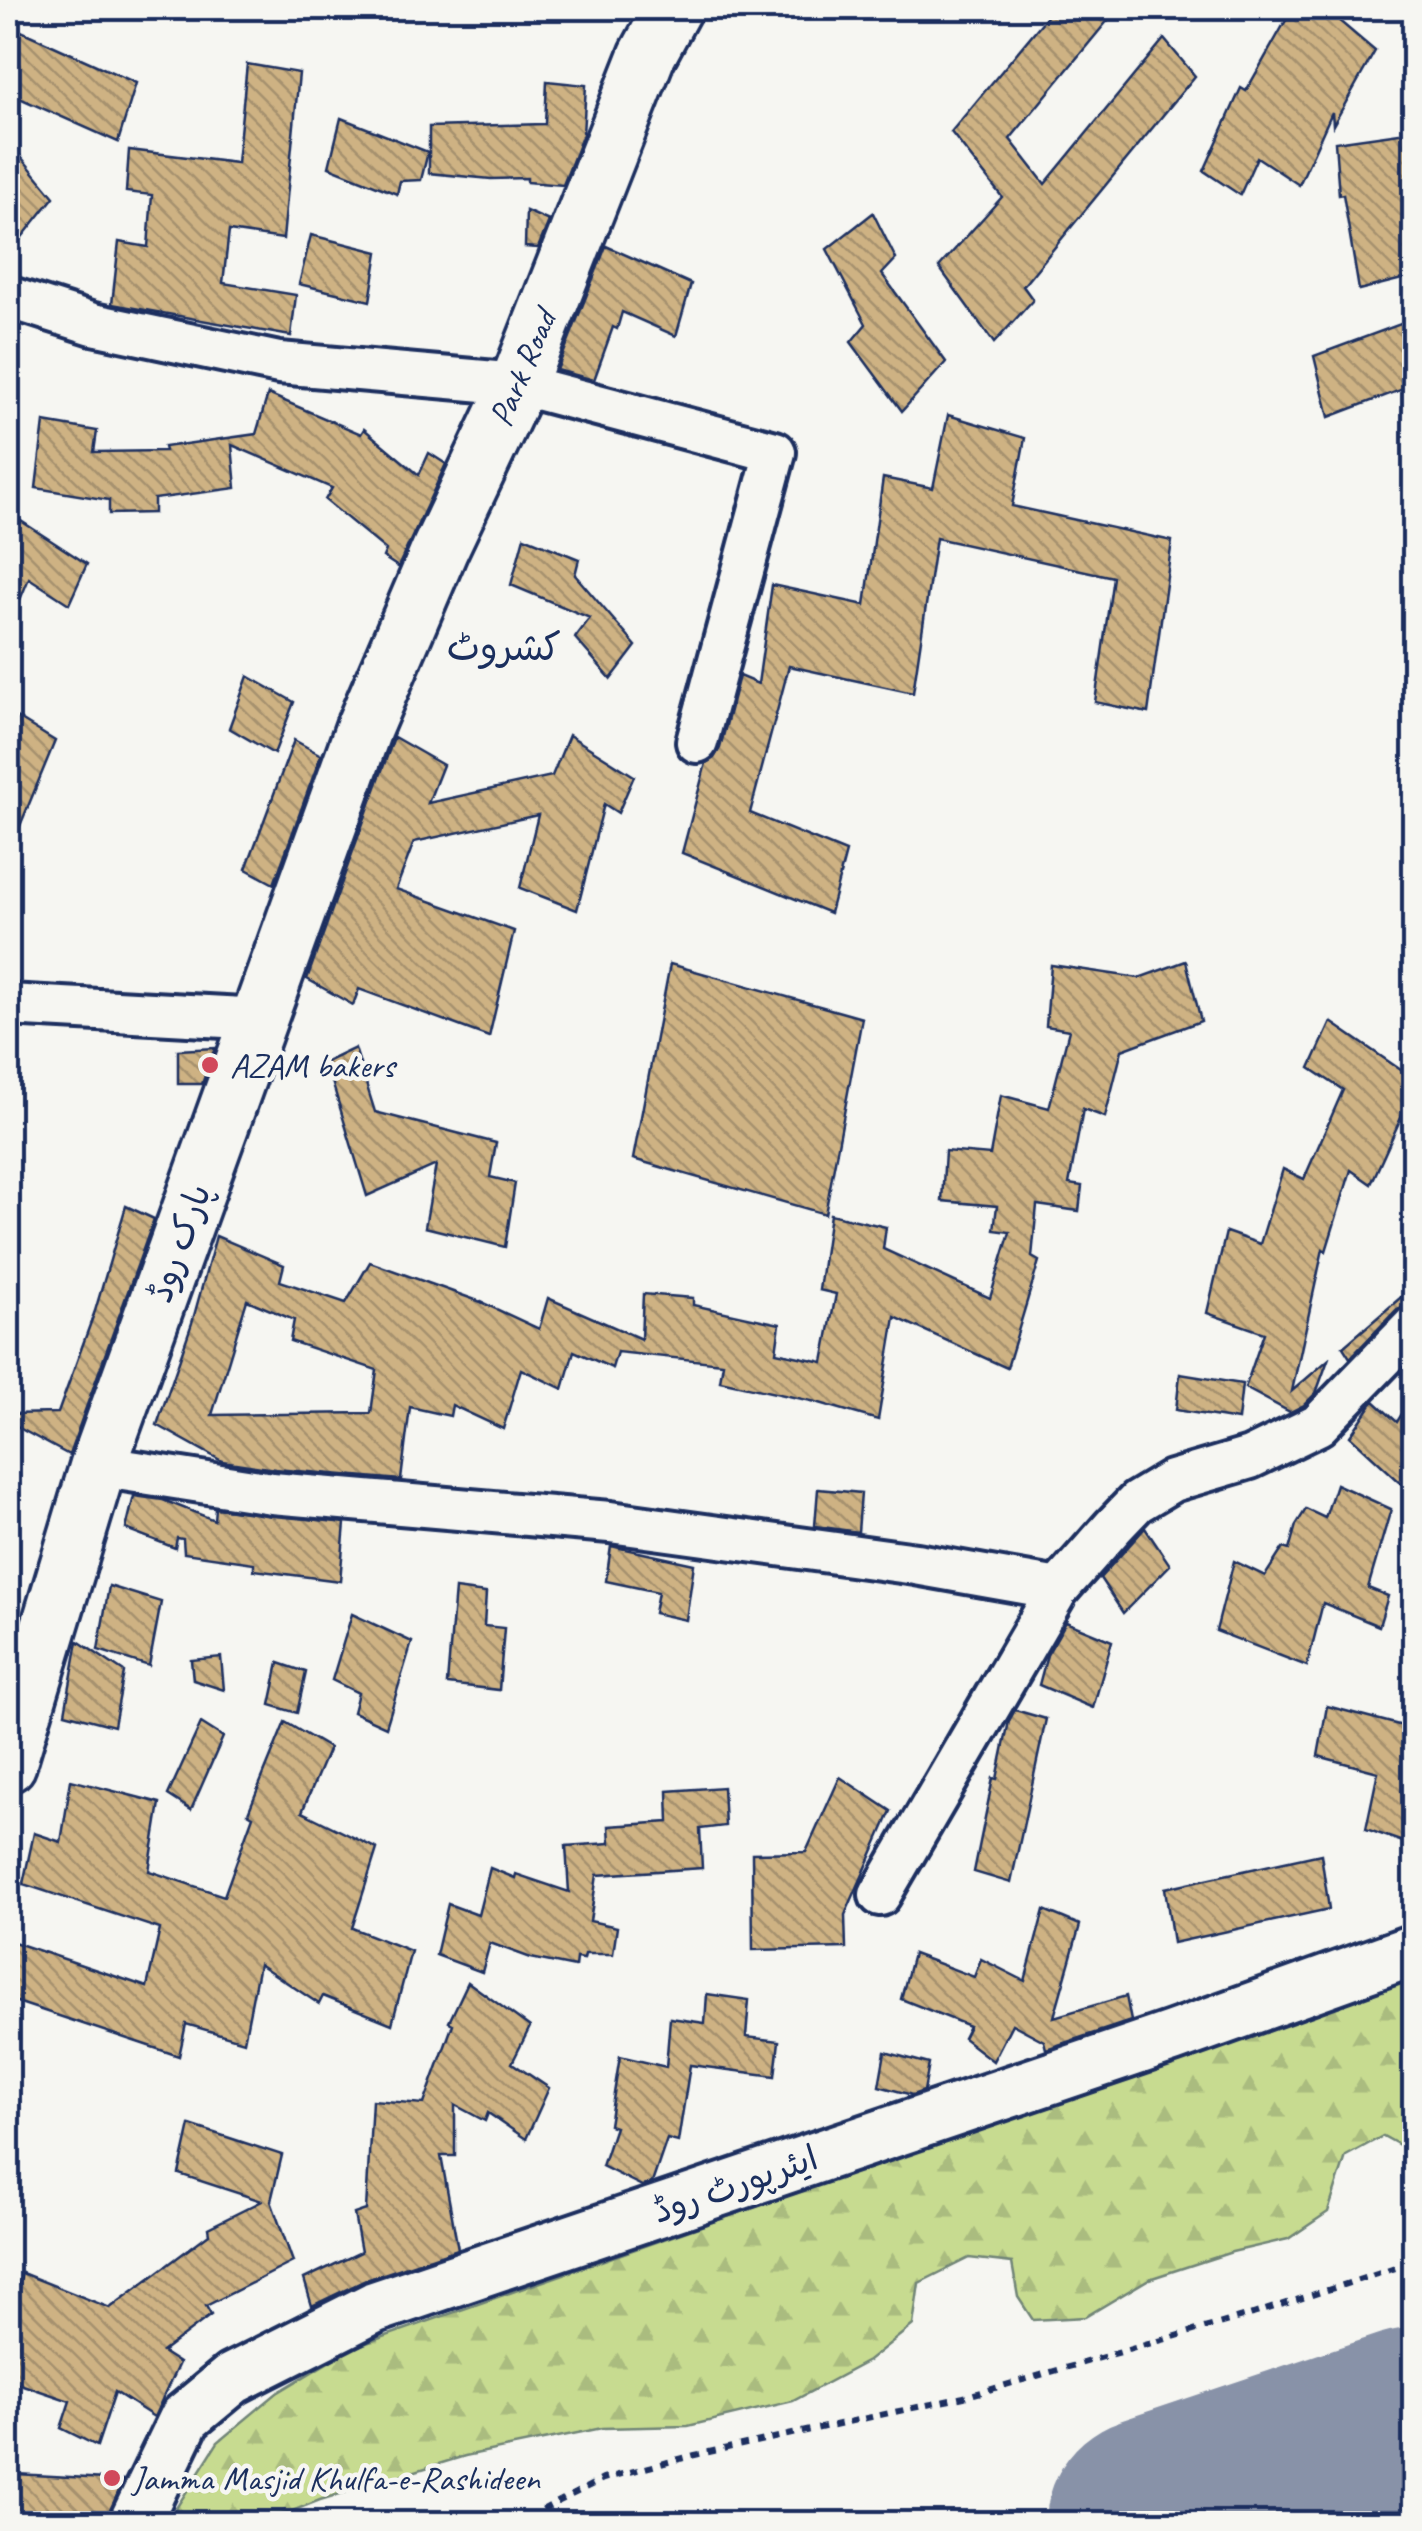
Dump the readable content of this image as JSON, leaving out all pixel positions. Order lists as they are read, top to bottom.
{
  "streets": {
    "main road": ["Park Road", "پارک روڈ"],
    "street": ["ایئرپورٹ روڈ"]
  },
  "crossings": [
    ["Park Road", "پارک روڈ"]
  ],
  "districts": ["کشروٹ"],
  "places": ["AZAM bakers", "Jamma Masjid Khulfa-e-Rashideen"]
}
